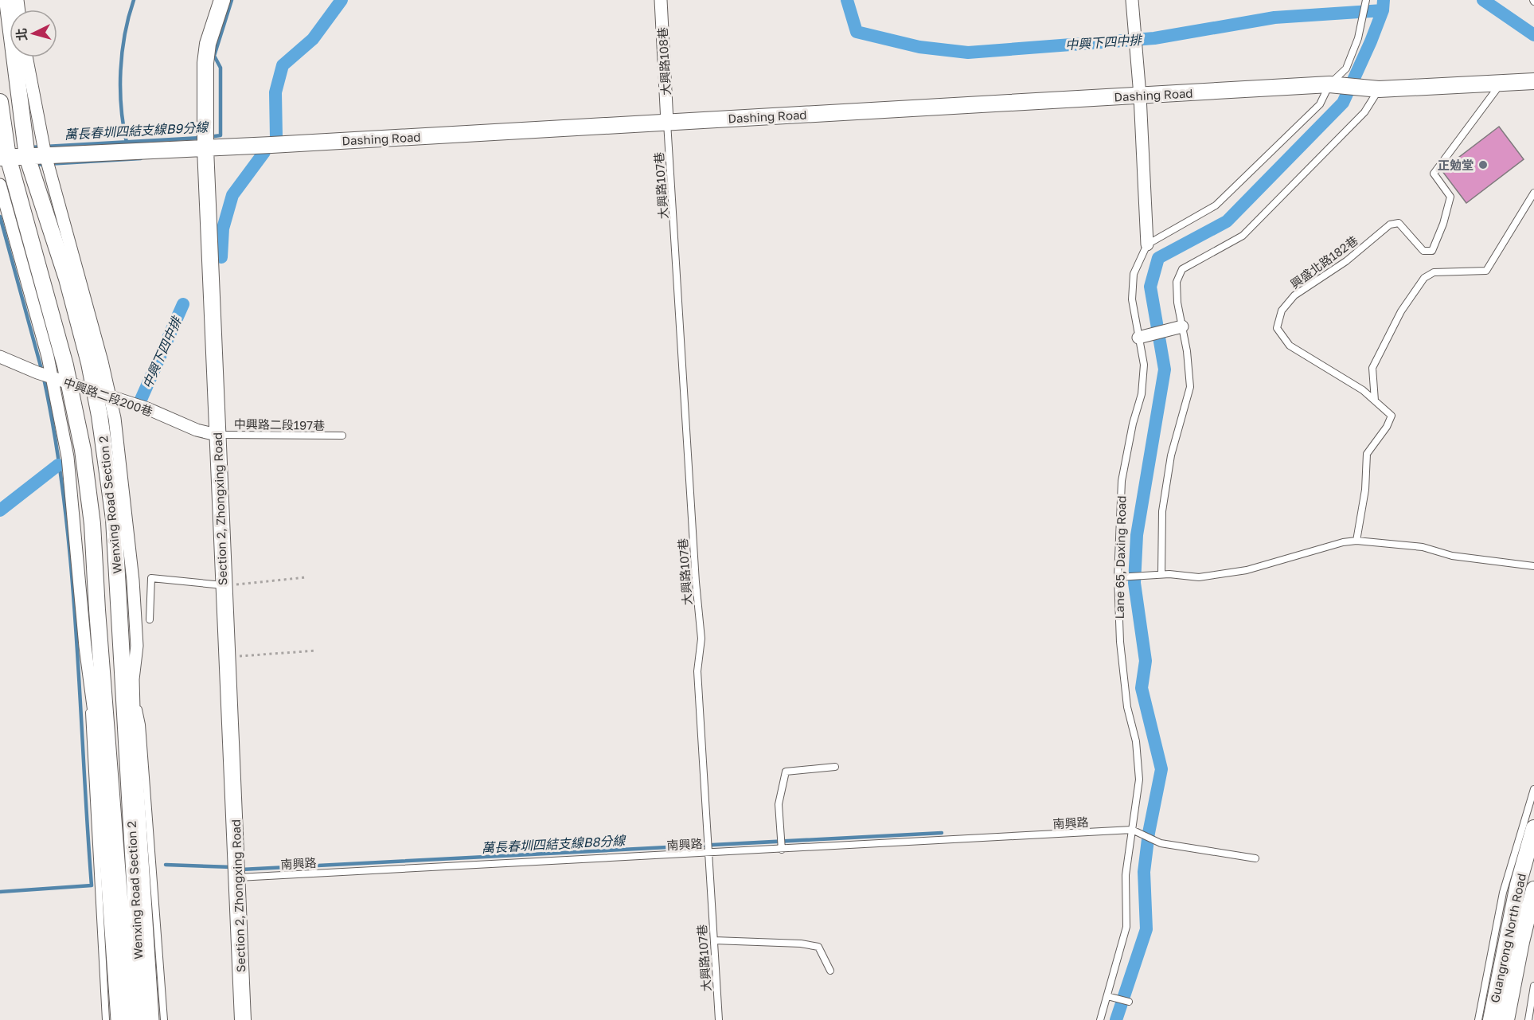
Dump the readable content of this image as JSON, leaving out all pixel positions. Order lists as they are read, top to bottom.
{
  "streets": {
    "street": [
      "大興路108巷",
      "Dashing Road",
      "中興路二段200巷",
      "Wenxing Road Section 2",
      "Section 2, Zhongxing Road",
      "Lane 65, Daxing Road",
      "Guangrong North Road"
    ],
    "lane": [
      "大興路107巷",
      "興盛北路182巷",
      "中興路二段197巷",
      "南興路"
    ]
  },
  "crossings": [
    ["大興路108巷", "Dashing Road"],
    ["大興路108巷", "大興路107巷"],
    ["Dashing Road", "大興路107巷"],
    ["Dashing Road", "興盛北路182巷"],
    ["Dashing Road", "Wenxing Road Section 2"],
    ["Dashing Road", "Section 2, Zhongxing Road"],
    ["Dashing Road", "Lane 65, Daxing Road"],
    ["大興路107巷", "南興路"],
    ["中興路二段200巷", "中興路二段197巷"],
    ["中興路二段200巷", "Wenxing Road Section 2"],
    ["中興路二段200巷", "Section 2, Zhongxing Road"],
    ["中興路二段197巷", "Section 2, Zhongxing Road"],
    ["Section 2, Zhongxing Road", "南興路"],
    ["Lane 65, Daxing Road", "南興路"]
  ],
  "water": ["中興下四中排", "萬長春圳四結支線B9分線", "萬長春圳四結支線B8分線"],
  "places": ["正勉堂"],
  "north": "left"
}
